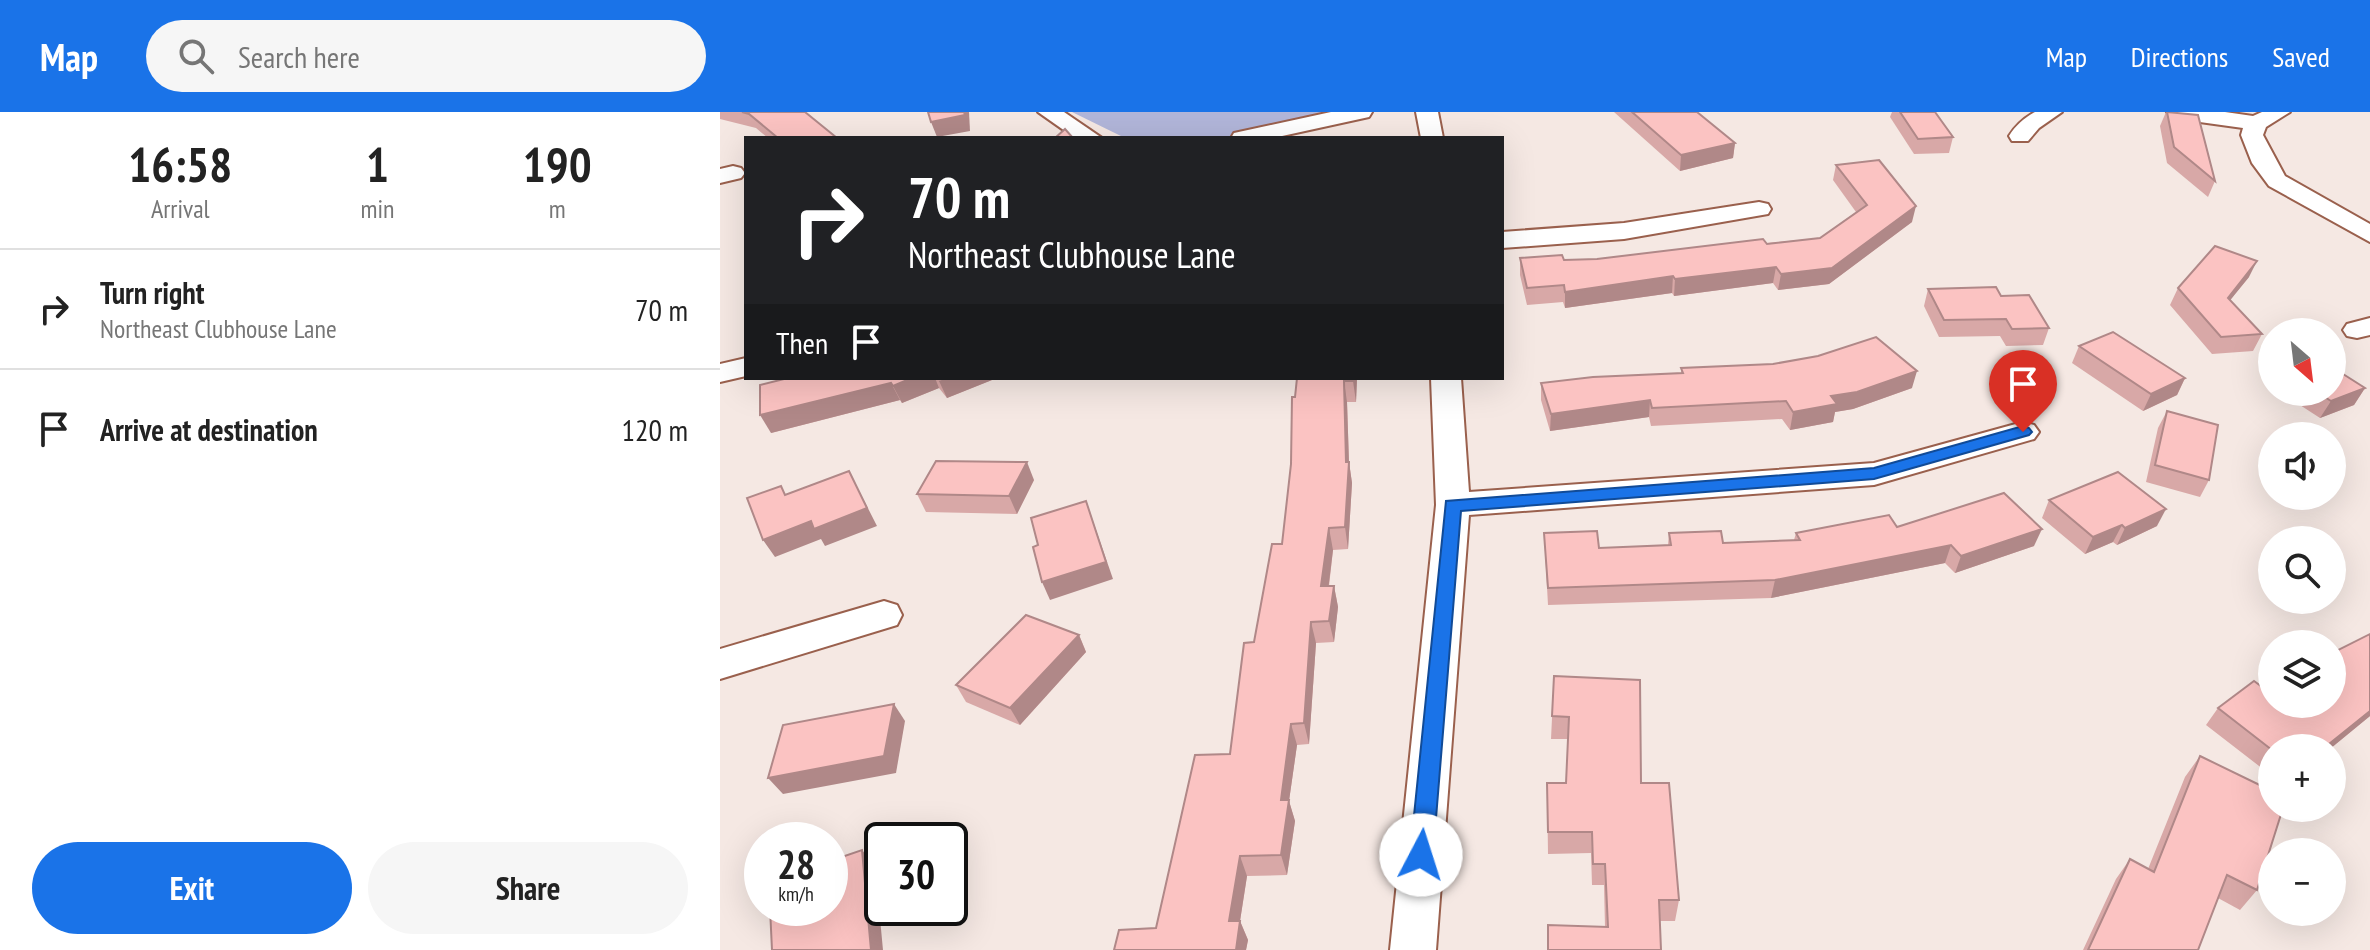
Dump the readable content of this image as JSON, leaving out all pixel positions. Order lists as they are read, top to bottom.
{
  "north": "bottom right",
  "page": {
    "header": "Map",
    "search": "Search here",
    "nav": ["Map", "Directions", "Saved"],
    "eta": [
      "16:58",
      "Arrival",
      "1",
      "min",
      "190",
      "m"
    ],
    "turn": ["70 m", "Northeast Clubhouse Lane"],
    "list": [
      {
        "name": "Turn right",
        "note": "Northeast Clubhouse Lane",
        "value": "70 m"
      },
      {
        "name": "Arrive at destination",
        "value": "120 m"
      }
    ],
    "then": "Then",
    "map_buttons": ["+", "−"],
    "speed": "28 km/h",
    "limit": "30",
    "buttons": ["Exit", "Share"]
  }
}
